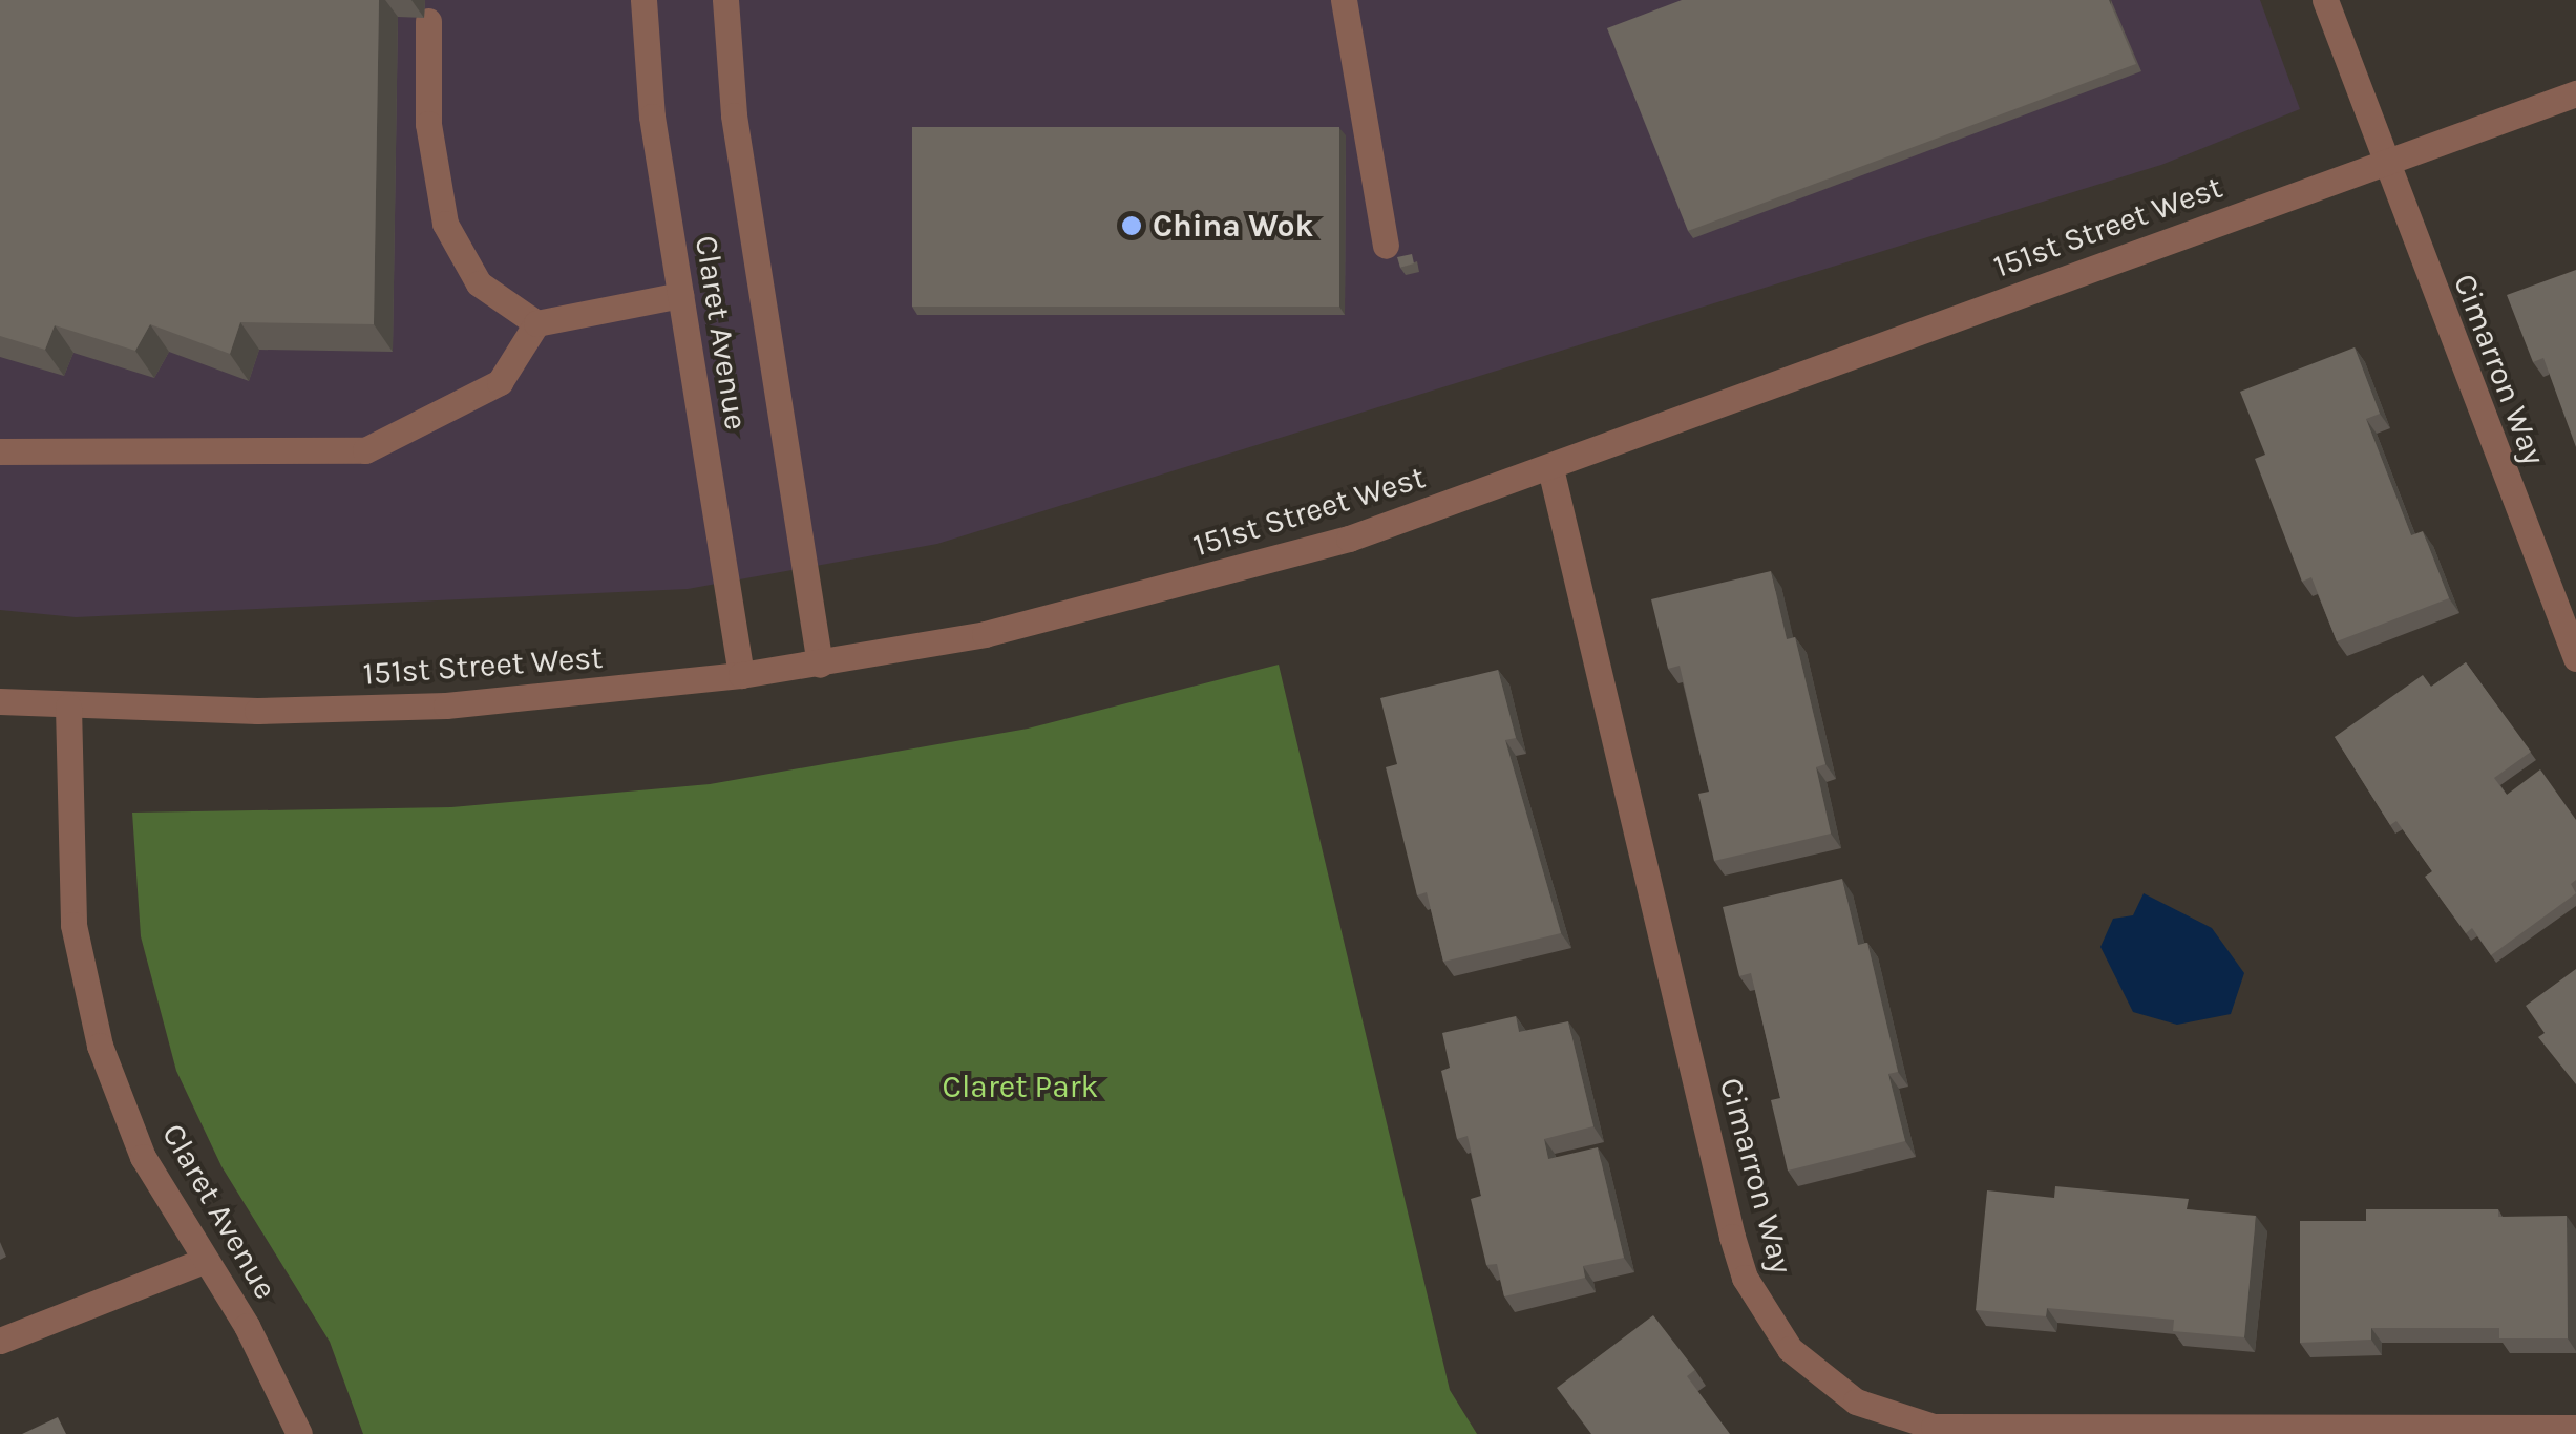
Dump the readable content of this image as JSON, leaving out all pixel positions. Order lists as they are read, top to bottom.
{
  "streets": {
    "street": ["151st Street West", "Claret Avenue", "Cimarron Way"]
  },
  "crossings": [
    ["151st Street West", "Claret Avenue"],
    ["151st Street West", "Cimarron Way"]
  ],
  "parks": ["Claret Park"],
  "places": ["China Wok"]
}
